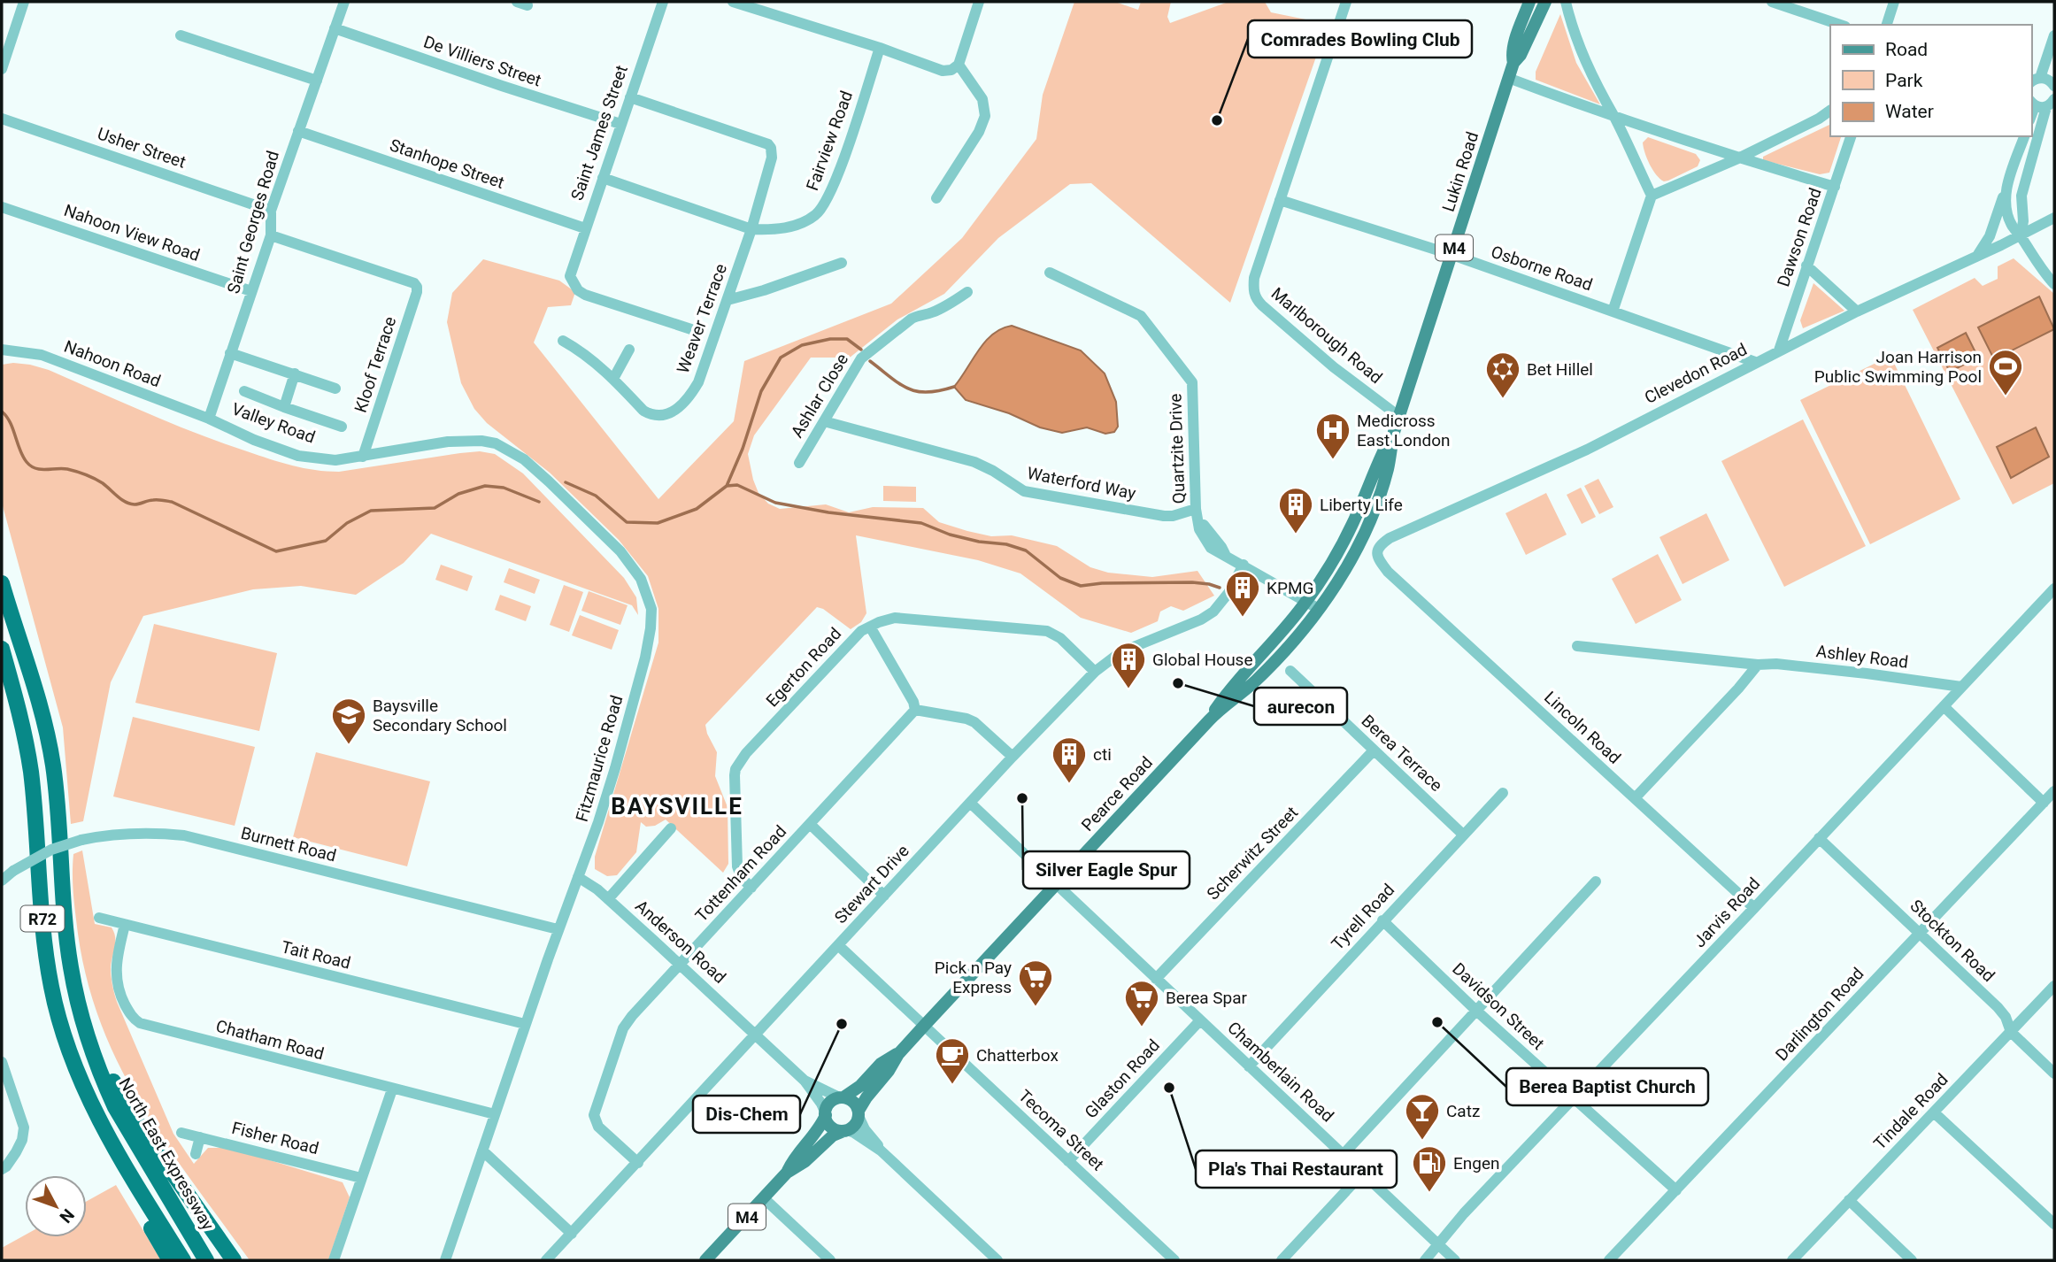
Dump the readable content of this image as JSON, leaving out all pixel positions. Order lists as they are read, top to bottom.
{
  "streets": {
    "highway": ["R72", "North East Expressway"],
    "main road": ["Lukin Road", "M4", "Pearce Road"],
    "street": [
      "De Villiers Street",
      "Saint James Street",
      "Fairview Road",
      "Usher Street",
      "Stanhope Street",
      "Saint Georges Road",
      "Nahoon View Road",
      "Dawson Road",
      "Osborne Road",
      "Weaver Terrace",
      "Marlborough Road",
      "Nahoon Road",
      "Kloof Terrace",
      "Clevedon Road",
      "Ashlar Close",
      "Valley Road",
      "Quartzite Drive",
      "Waterford Way",
      "Ashley Road",
      "Egerton Road",
      "Lincoln Road",
      "Berea Terrace",
      "Fitzmaurice Road",
      "Burnett Road",
      "Scherwitz Street",
      "Tottenham Road",
      "Stewart Drive",
      "Jarvis Road",
      "Tyrell Road",
      "Stockton Road",
      "Anderson Road",
      "Tait Road",
      "Davidson Street",
      "Darlington Road",
      "Chatham Road",
      "Chamberlain Road",
      "Glaston Road",
      "Tindale Road",
      "Tecoma Street",
      "Fisher Road"
    ]
  },
  "crossings": [
    ["De Villiers Street", "Saint James Street"],
    ["De Villiers Street", "Saint Georges Road"],
    ["Saint James Street", "Stanhope Street"],
    ["Saint James Street", "Weaver Terrace"],
    ["Fairview Road", "Weaver Terrace"],
    ["Usher Street", "Saint Georges Road"],
    ["Stanhope Street", "Saint Georges Road"],
    ["Lukin Road", "Osborne Road"],
    ["Lukin Road", "Marlborough Road"],
    ["Lukin Road", "Pearce Road"],
    ["Saint Georges Road", "Nahoon View Road"],
    ["Saint Georges Road", "Nahoon Road"],
    ["Saint Georges Road", "Kloof Terrace"],
    ["Saint Georges Road", "Valley Road"],
    ["Dawson Road", "Clevedon Road"],
    ["Osborne Road", "Marlborough Road"],
    ["Osborne Road", "Clevedon Road"],
    ["Nahoon Road", "Valley Road"],
    ["Kloof Terrace", "Valley Road"],
    ["Kloof Terrace", "Fitzmaurice Road"],
    ["Clevedon Road", "Lincoln Road"],
    ["Ashlar Close", "Waterford Way"],
    ["Valley Road", "Fitzmaurice Road"],
    ["Quartzite Drive", "Waterford Way"],
    ["Quartzite Drive", "Pearce Road"],
    ["Quartzite Drive", "Stewart Drive"],
    ["Ashley Road", "Jarvis Road"],
    ["Egerton Road", "Tottenham Road"],
    ["Egerton Road", "Stewart Drive"],
    ["Lincoln Road", "Jarvis Road"],
    ["Berea Terrace", "Scherwitz Street"],
    ["Berea Terrace", "Tyrell Road"],
    ["Fitzmaurice Road", "Burnett Road"],
    ["Fitzmaurice Road", "Anderson Road"],
    ["Fitzmaurice Road", "Tait Road"],
    ["Fitzmaurice Road", "Chatham Road"],
    ["Pearce Road", "Chamberlain Road"],
    ["Pearce Road", "Tecoma Street"],
    ["Scherwitz Street", "Chamberlain Road"],
    ["Tottenham Road", "Stewart Drive"],
    ["Tottenham Road", "Anderson Road"],
    ["Stewart Drive", "Anderson Road"],
    ["Stewart Drive", "Chamberlain Road"],
    ["Stewart Drive", "Tecoma Street"],
    ["Jarvis Road", "Stockton Road"],
    ["Jarvis Road", "Davidson Street"],
    ["Jarvis Road", "Chamberlain Road"],
    ["Tyrell Road", "Davidson Street"],
    ["Tyrell Road", "Chamberlain Road"],
    ["Stockton Road", "Darlington Road"],
    ["Stockton Road", "Tindale Road"],
    ["Tait Road", "Chatham Road"],
    ["Davidson Street", "Darlington Road"],
    ["Chamberlain Road", "Glaston Road"],
    ["Glaston Road", "Tecoma Street"]
  ],
  "districts": ["BAYSVILLE"],
  "places": {
    "other": [
      "Comrades Bowling Club",
      "aurecon",
      "Silver Eagle Spur",
      "Berea Baptist Church",
      "Dis-Chem",
      "Pla's Thai Restaurant"
    ],
    "sports": ["Joan Harrison Public Swimming Pool"],
    "synagogue": ["Bet Hillel"],
    "hospital": ["Medicross East London"],
    "building": [
      "Liberty Life",
      "KPMG",
      "Global House",
      "cti"
    ],
    "school or university": ["Baysville Secondary School"],
    "supermarket": ["Pick n Pay Express", "Berea Spar"],
    "cafe": ["Chatterbox"],
    "bar": ["Catz"],
    "fuel station": ["Engen"]
  },
  "legend": ["Road", "Park", "Water"],
  "north": "bottom right"
}
